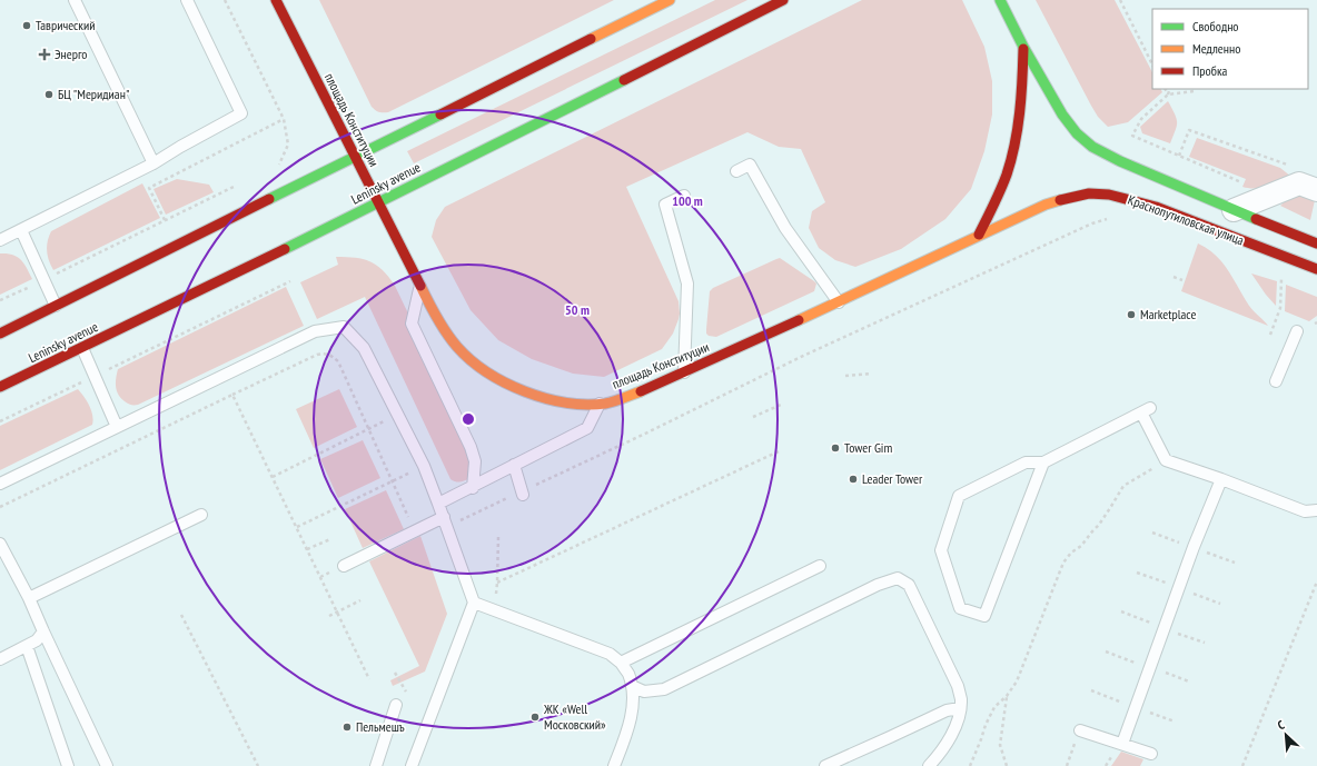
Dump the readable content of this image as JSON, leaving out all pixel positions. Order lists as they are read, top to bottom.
{
  "streets": {
    "main road": ["площадь Конституции", "Leninsky avenue", "Краснопутиловская улица"]
  },
  "crossings": [
    ["площадь Конституции", "Leninsky avenue"],
    ["площадь Конституции", "Краснопутиловская улица"]
  ],
  "places": {
    "other": [
      "Таврический",
      "БЦ \"Меридиан\"",
      "Marketplace",
      "Tower Gim",
      "Leader Tower",
      "ЖК «Well Московский»",
      "Пельмешъ"
    ],
    "health": ["Энерго"]
  },
  "legend": ["Свободно", "Медленно", "Пробка"],
  "north": "top left",
  "rings": ["100 m", "50 m"]
}
